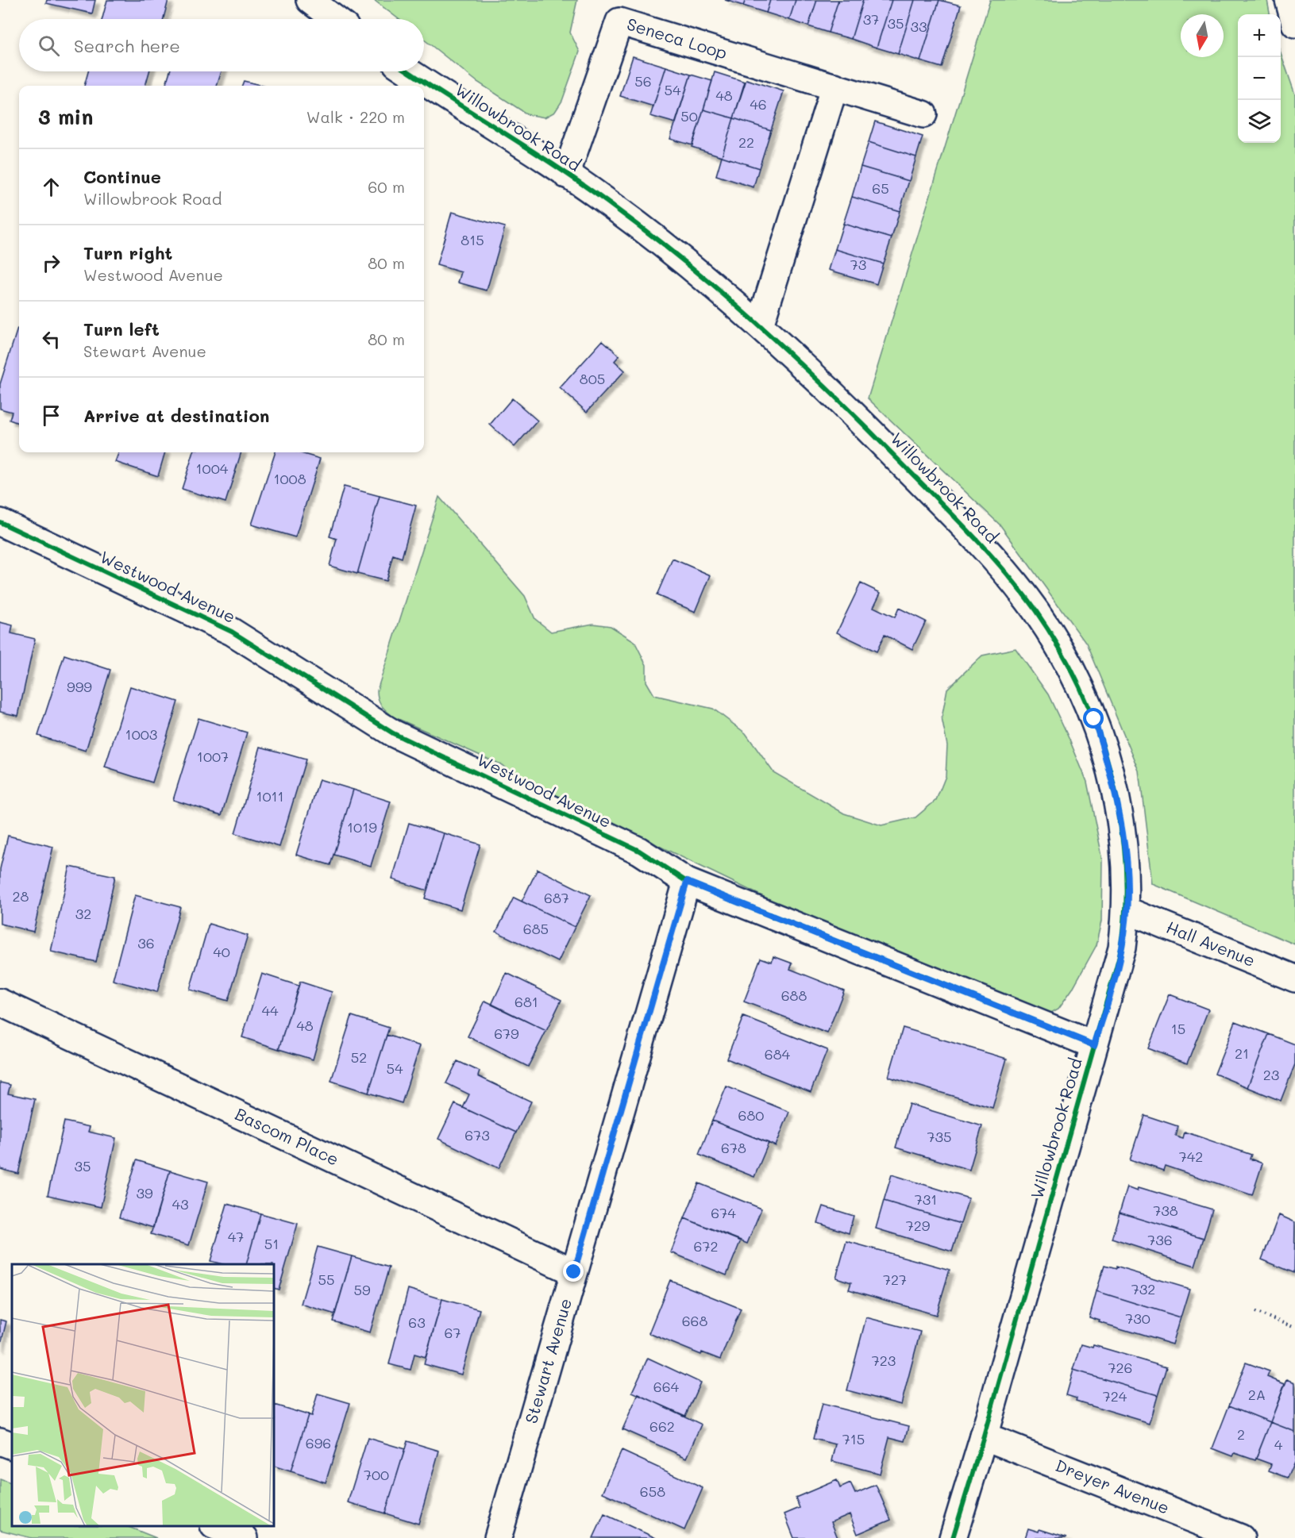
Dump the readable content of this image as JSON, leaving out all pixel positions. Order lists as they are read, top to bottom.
{
  "streets": {
    "street": [
      "Seneca Loop",
      "Willowbrook Road",
      "Westwood Avenue",
      "Hall Avenue",
      "Bascom Place",
      "Stewart Avenue",
      "Dreyer Avenue"
    ]
  },
  "crossings": [
    ["Seneca Loop", "Willowbrook Road"],
    ["Willowbrook Road", "Westwood Avenue"],
    ["Willowbrook Road", "Hall Avenue"],
    ["Willowbrook Road", "Dreyer Avenue"],
    ["Westwood Avenue", "Stewart Avenue"],
    ["Bascom Place", "Stewart Avenue"]
  ],
  "house_numbers": [
    "37",
    "35",
    "33",
    "56",
    "54",
    "48",
    "46",
    "50",
    "22",
    "65",
    "815",
    "73",
    "805",
    "1004",
    "1008",
    "999",
    "1003",
    "1007",
    "1011",
    "1019",
    "28",
    "687",
    "32",
    "685",
    "36",
    "40",
    "688",
    "681",
    "44",
    "48",
    "15",
    "679",
    "21",
    "684",
    "52",
    "54",
    "23",
    "680",
    "673",
    "735",
    "678",
    "742",
    "35",
    "39",
    "731",
    "43",
    "738",
    "674",
    "729",
    "47",
    "736",
    "51",
    "672",
    "55",
    "727",
    "732",
    "59",
    "730",
    "668",
    "63",
    "67",
    "723",
    "726",
    "664",
    "2A",
    "724",
    "662",
    "2",
    "715",
    "696",
    "4",
    "700",
    "658"
  ],
  "north": "bottom",
  "page": {
    "map_buttons": ["+", "−"],
    "search": "Search here",
    "heading": ["3 min", "Walk · 220 m"],
    "list": [
      ["Continue", "Willowbrook Road", "60 m"],
      ["Turn right", "Westwood Avenue", "80 m"],
      ["Turn left", "Stewart Avenue", "80 m"],
      "Arrive at destination"
    ]
  }
}
